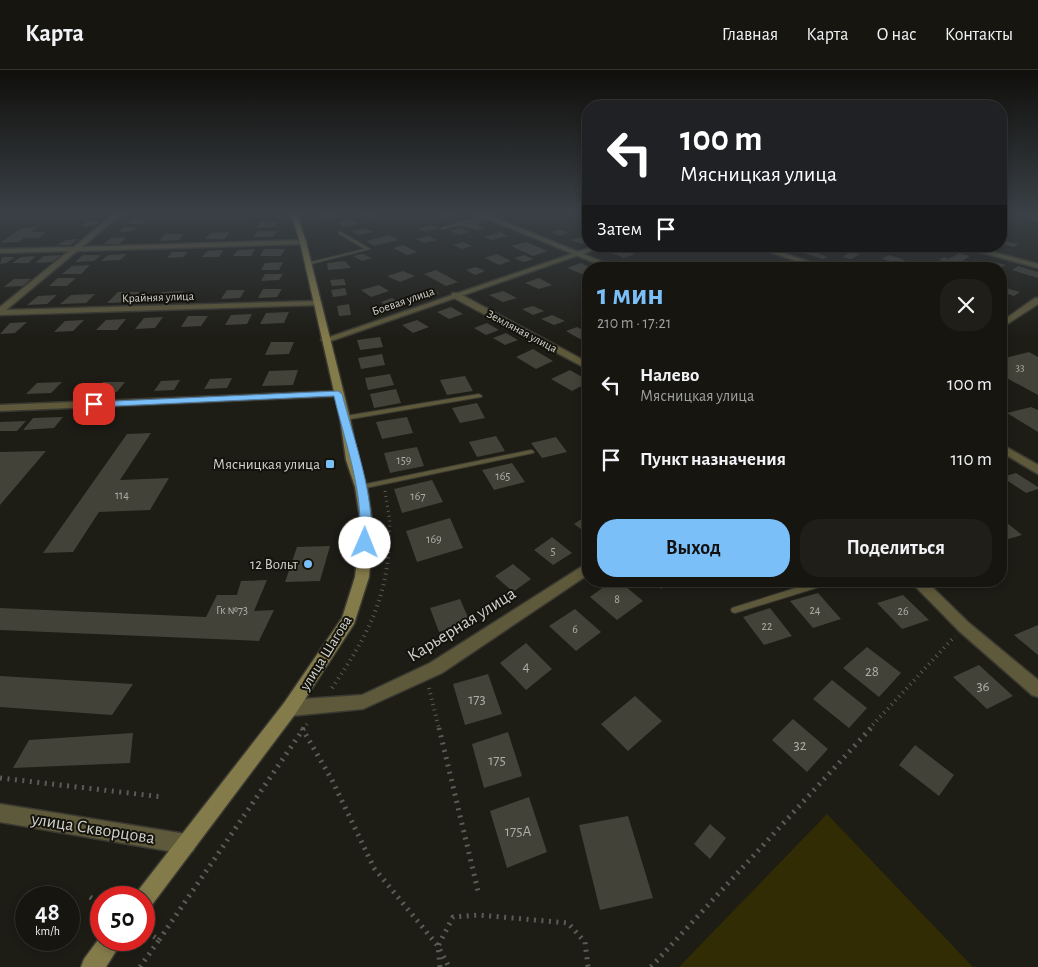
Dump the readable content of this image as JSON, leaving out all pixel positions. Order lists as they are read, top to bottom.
{
  "streets": {
    "main road": ["улица Шагова"],
    "street": [
      "Крайняя улица",
      "Боевая улица",
      "Земляная улица",
      "Карьерная улица",
      "улица Скворцова"
    ]
  },
  "crossings": [
    ["Крайняя улица", "улица Шагова"],
    ["Боевая улица", "Земляная улица"],
    ["Боевая улица", "улица Шагова"],
    ["Карьерная улица", "улица Шагова"],
    ["улица Шагова", "улица Скворцова"]
  ],
  "places": {
    "transit": ["Мясницкая улица"],
    "other": ["12 Вольт"]
  },
  "house_numbers": [
    "33",
    "159",
    "165",
    "114",
    "167",
    "169",
    "5",
    "8",
    "Гк №73",
    "24",
    "26",
    "22",
    "6",
    "4",
    "28",
    "36",
    "173",
    "32",
    "175",
    "175А"
  ],
  "page": {
    "header": "Карта",
    "nav": [
      "Главная",
      "Карта",
      "О нас",
      "Контакты"
    ],
    "turn": ["100 m", "Мясницкая улица"],
    "then": "Затем",
    "heading": ["1 мин", "210 m · 17:21"],
    "list": [
      {
        "name": "Налево",
        "note": "Мясницкая улица",
        "value": "100 m"
      },
      {
        "name": "Пункт назначения",
        "value": "110 m"
      }
    ],
    "buttons": ["Выход", "Поделиться"],
    "speed": "48 km/h",
    "limit": "50"
  }
}
